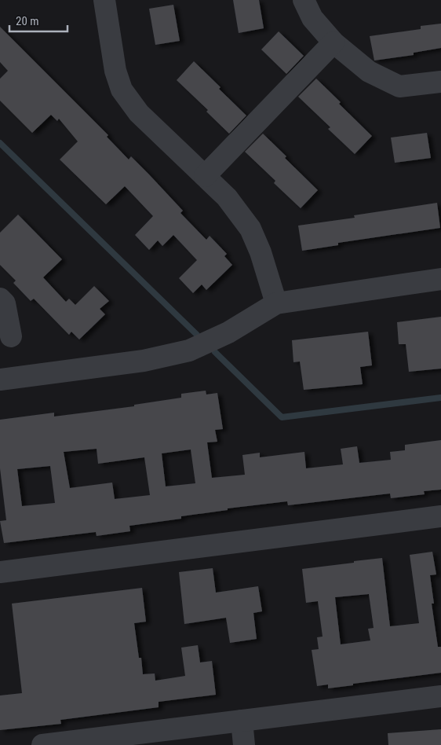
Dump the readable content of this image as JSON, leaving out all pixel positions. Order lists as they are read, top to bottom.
{
  "scale_bar": "20 m"
}
